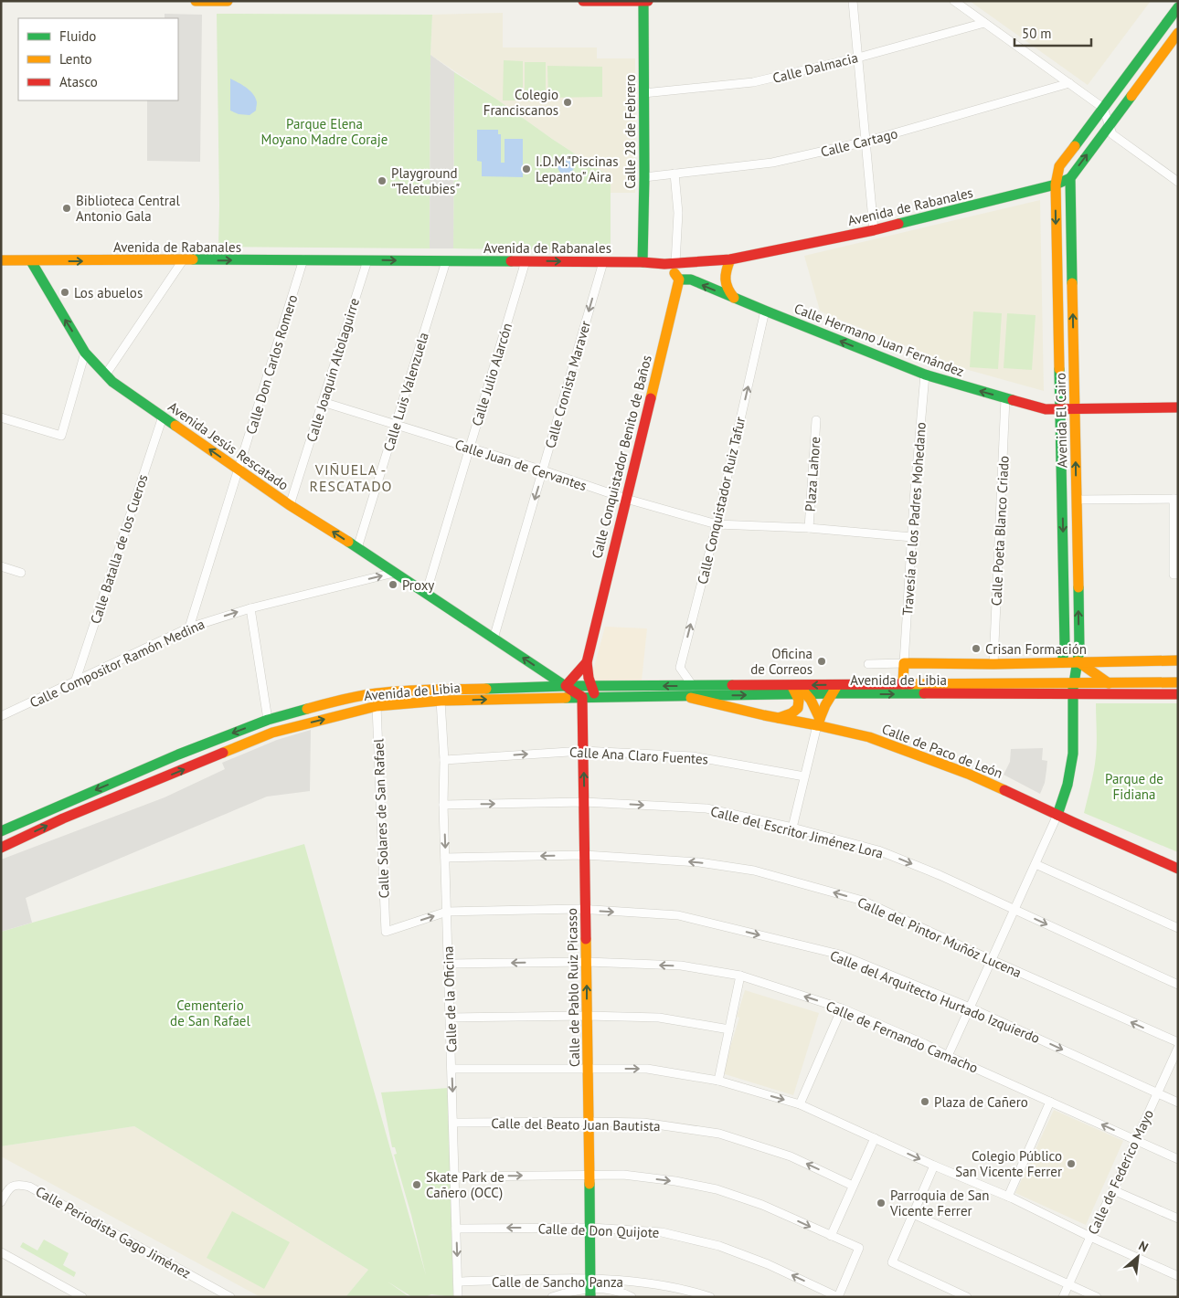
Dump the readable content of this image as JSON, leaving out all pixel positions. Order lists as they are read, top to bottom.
{
  "streets": {
    "main road": [
      "Calle 28 de Febrero",
      "Avenida de Rabanales",
      "Calle Hermano Juan Fernández",
      "Avenida El Cairo",
      "Avenida Jesús Rescatado",
      "Calle Conquistador Benito de Baños",
      "Avenida de Libia",
      "Calle de Paco de León",
      "Calle de Pablo Ruiz Picasso"
    ],
    "street": [
      "Calle Dalmacia",
      "Calle Cartago",
      "Calle Don Carlos Romero",
      "Calle Joaquín Altolaguirre",
      "Calle Julio Alarcón",
      "Calle Cronista Maraver",
      "Calle Luis Valenzuela",
      "Calle Juan de Cervantes",
      "Plaza Lahore",
      "Calle Conquistador Ruiz Tafur",
      "Travesía de los Padres Mohedano",
      "Calle Poeta Blanco Criado",
      "Calle Batalla de los Cueros",
      "Calle Compositor Ramón Medina",
      "Calle Ana Claro Fuentes",
      "Calle Solares de San Rafael",
      "Calle del Escritor Jiménez Lora",
      "Calle del Pintor Muñóz Lucena",
      "Calle del Arquitecto Hurtado Izquierdo",
      "Calle de la Oficina",
      "Calle de Fernando Camacho",
      "Calle del Beato Juan Bautista",
      "Calle de Federico Mayo",
      "Calle de Don Quijote",
      "Calle Periodista Gago Jiménez",
      "Calle de Sancho Panza"
    ]
  },
  "crossings": [
    ["Calle Dalmacia", "Calle 28 de Febrero"],
    ["Calle 28 de Febrero", "Calle Cartago"],
    ["Calle 28 de Febrero", "Avenida de Rabanales"],
    ["Avenida de Rabanales", "Calle Don Carlos Romero"],
    ["Avenida de Rabanales", "Calle Joaquín Altolaguirre"],
    ["Avenida de Rabanales", "Calle Julio Alarcón"],
    ["Avenida de Rabanales", "Calle Cronista Maraver"],
    ["Avenida de Rabanales", "Calle Luis Valenzuela"],
    ["Avenida de Rabanales", "Avenida El Cairo"],
    ["Avenida de Rabanales", "Avenida Jesús Rescatado"],
    ["Calle Hermano Juan Fernández", "Avenida El Cairo"],
    ["Calle Hermano Juan Fernández", "Calle Conquistador Benito de Baños"],
    ["Calle Hermano Juan Fernández", "Calle Conquistador Ruiz Tafur"],
    ["Calle Hermano Juan Fernández", "Travesía de los Padres Mohedano"],
    ["Calle Hermano Juan Fernández", "Calle Poeta Blanco Criado"],
    ["Calle Don Carlos Romero", "Avenida Jesús Rescatado"],
    ["Calle Don Carlos Romero", "Calle Compositor Ramón Medina"],
    ["Calle Joaquín Altolaguirre", "Avenida Jesús Rescatado"],
    ["Calle Joaquín Altolaguirre", "Calle Juan de Cervantes"],
    ["Calle Julio Alarcón", "Avenida Jesús Rescatado"],
    ["Calle Julio Alarcón", "Calle Juan de Cervantes"],
    ["Calle Cronista Maraver", "Avenida Jesús Rescatado"],
    ["Calle Cronista Maraver", "Calle Juan de Cervantes"],
    ["Calle Luis Valenzuela", "Avenida Jesús Rescatado"],
    ["Calle Luis Valenzuela", "Calle Juan de Cervantes"],
    ["Avenida El Cairo", "Avenida de Libia"],
    ["Avenida Jesús Rescatado", "Calle Conquistador Benito de Baños"],
    ["Avenida Jesús Rescatado", "Calle Batalla de los Cueros"],
    ["Avenida Jesús Rescatado", "Calle Compositor Ramón Medina"],
    ["Avenida Jesús Rescatado", "Avenida de Libia"],
    ["Calle Conquistador Benito de Baños", "Calle Juan de Cervantes"],
    ["Calle Conquistador Benito de Baños", "Avenida de Libia"],
    ["Calle Juan de Cervantes", "Plaza Lahore"],
    ["Calle Juan de Cervantes", "Calle Conquistador Ruiz Tafur"],
    ["Calle Juan de Cervantes", "Travesía de los Padres Mohedano"],
    ["Calle Conquistador Ruiz Tafur", "Avenida de Libia"],
    ["Travesía de los Padres Mohedano", "Avenida de Libia"],
    ["Calle Poeta Blanco Criado", "Avenida de Libia"],
    ["Calle Batalla de los Cueros", "Calle Compositor Ramón Medina"],
    ["Avenida de Libia", "Calle de Paco de León"],
    ["Avenida de Libia", "Calle Solares de San Rafael"],
    ["Avenida de Libia", "Calle de Pablo Ruiz Picasso"],
    ["Avenida de Libia", "Calle de la Oficina"],
    ["Calle Ana Claro Fuentes", "Calle de Pablo Ruiz Picasso"],
    ["Calle Ana Claro Fuentes", "Calle de la Oficina"],
    ["Calle Solares de San Rafael", "Calle del Arquitecto Hurtado Izquierdo"],
    ["Calle del Escritor Jiménez Lora", "Calle de Pablo Ruiz Picasso"],
    ["Calle del Escritor Jiménez Lora", "Calle de la Oficina"],
    ["Calle del Pintor Muñóz Lucena", "Calle de Pablo Ruiz Picasso"],
    ["Calle del Pintor Muñóz Lucena", "Calle de la Oficina"],
    ["Calle de Pablo Ruiz Picasso", "Calle del Arquitecto Hurtado Izquierdo"],
    ["Calle de Pablo Ruiz Picasso", "Calle de Fernando Camacho"],
    ["Calle de Pablo Ruiz Picasso", "Calle del Beato Juan Bautista"],
    ["Calle de Pablo Ruiz Picasso", "Calle de Don Quijote"],
    ["Calle de Pablo Ruiz Picasso", "Calle de Sancho Panza"],
    ["Calle del Arquitecto Hurtado Izquierdo", "Calle de la Oficina"],
    ["Calle del Arquitecto Hurtado Izquierdo", "Calle de Federico Mayo"],
    ["Calle de la Oficina", "Calle de Fernando Camacho"],
    ["Calle de la Oficina", "Calle del Beato Juan Bautista"],
    ["Calle de la Oficina", "Calle de Don Quijote"],
    ["Calle de la Oficina", "Calle de Sancho Panza"],
    ["Calle de Fernando Camacho", "Calle de Federico Mayo"]
  ],
  "one_way": [
    "Avenida de Rabanales",
    "Calle Hermano Juan Fernández",
    "Calle Cronista Maraver",
    "Avenida Jesús Rescatado",
    "Calle Conquistador Ruiz Tafur",
    "Calle Compositor Ramón Medina",
    "Calle Ana Claro Fuentes",
    "Calle del Escritor Jiménez Lora",
    "Calle del Pintor Muñóz Lucena",
    "Calle del Arquitecto Hurtado Izquierdo"
  ],
  "districts": ["VIÑUELA - RESCATADO"],
  "parks": ["Parque Elena Moyano Madre Coraje", "Parque de Fidiana", "Cementerio de San Rafael"],
  "places": [
    "Colegio Franciscanos",
    "I.D.M.\"Piscinas Lepanto\" Aira",
    "Playground \"Teletubies\"",
    "Biblioteca Central Antonio Gala",
    "Los abuelos",
    "Proxy",
    "Crisan Formación",
    "Oficina de Correos",
    "Plaza de Cañero",
    "Colegio Público San Vicente Ferrer",
    "Skate Park de Cañero (OCC)",
    "Parroquia de San Vicente Ferrer"
  ],
  "legend": ["Fluido", "Lento", "Atasco"],
  "scale_bar": "50 m",
  "north": "top right"
}
